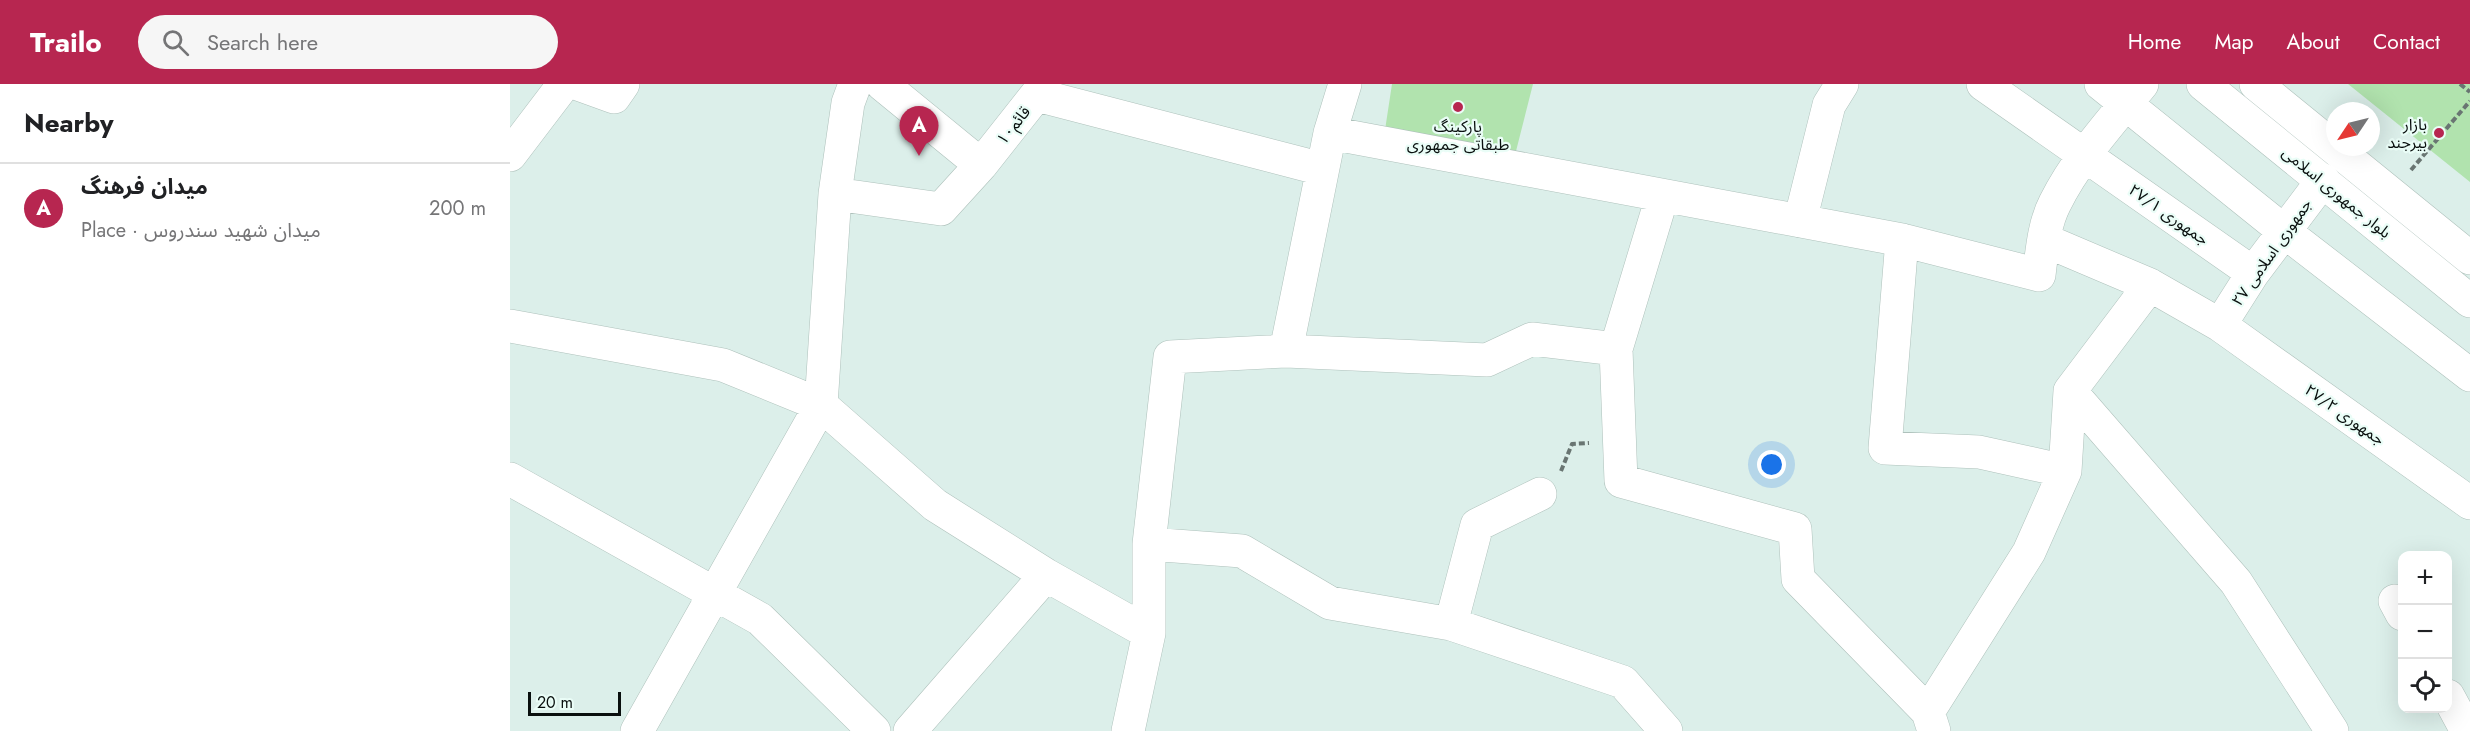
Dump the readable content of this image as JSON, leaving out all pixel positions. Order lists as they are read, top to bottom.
{
  "streets": {
    "street": [
      "قائم۱۰",
      "بلوار جمهوری اسلامی",
      "جمهوری ۲۷/۱",
      "جمهوری اسلامی ۲۷",
      "جمهوری ۲۷/۲"
    ]
  },
  "crossings": [
    ["بلوار جمهوری اسلامی", "جمهوری اسلامی ۲۷"],
    ["جمهوری ۲۷/۱", "جمهوری اسلامی ۲۷"],
    ["جمهوری اسلامی ۲۷", "جمهوری ۲۷/۲"]
  ],
  "places": ["پارکینگ طبقاتی جمهوری", "بازار بیرجند"],
  "scale_bar": "20 m",
  "north": "bottom left",
  "page": {
    "header": "Trailo",
    "search": "Search here",
    "nav": [
      "Home",
      "Map",
      "About",
      "Contact"
    ],
    "heading": "Nearby",
    "pins": "A",
    "list": [
      {
        "mark": "A",
        "name": "میدان فرهنگ",
        "note": "Place · میدان شهید سندروس",
        "value": "200 m"
      }
    ],
    "map_buttons": ["+", "−"],
    "scale": "20 m"
  }
}
